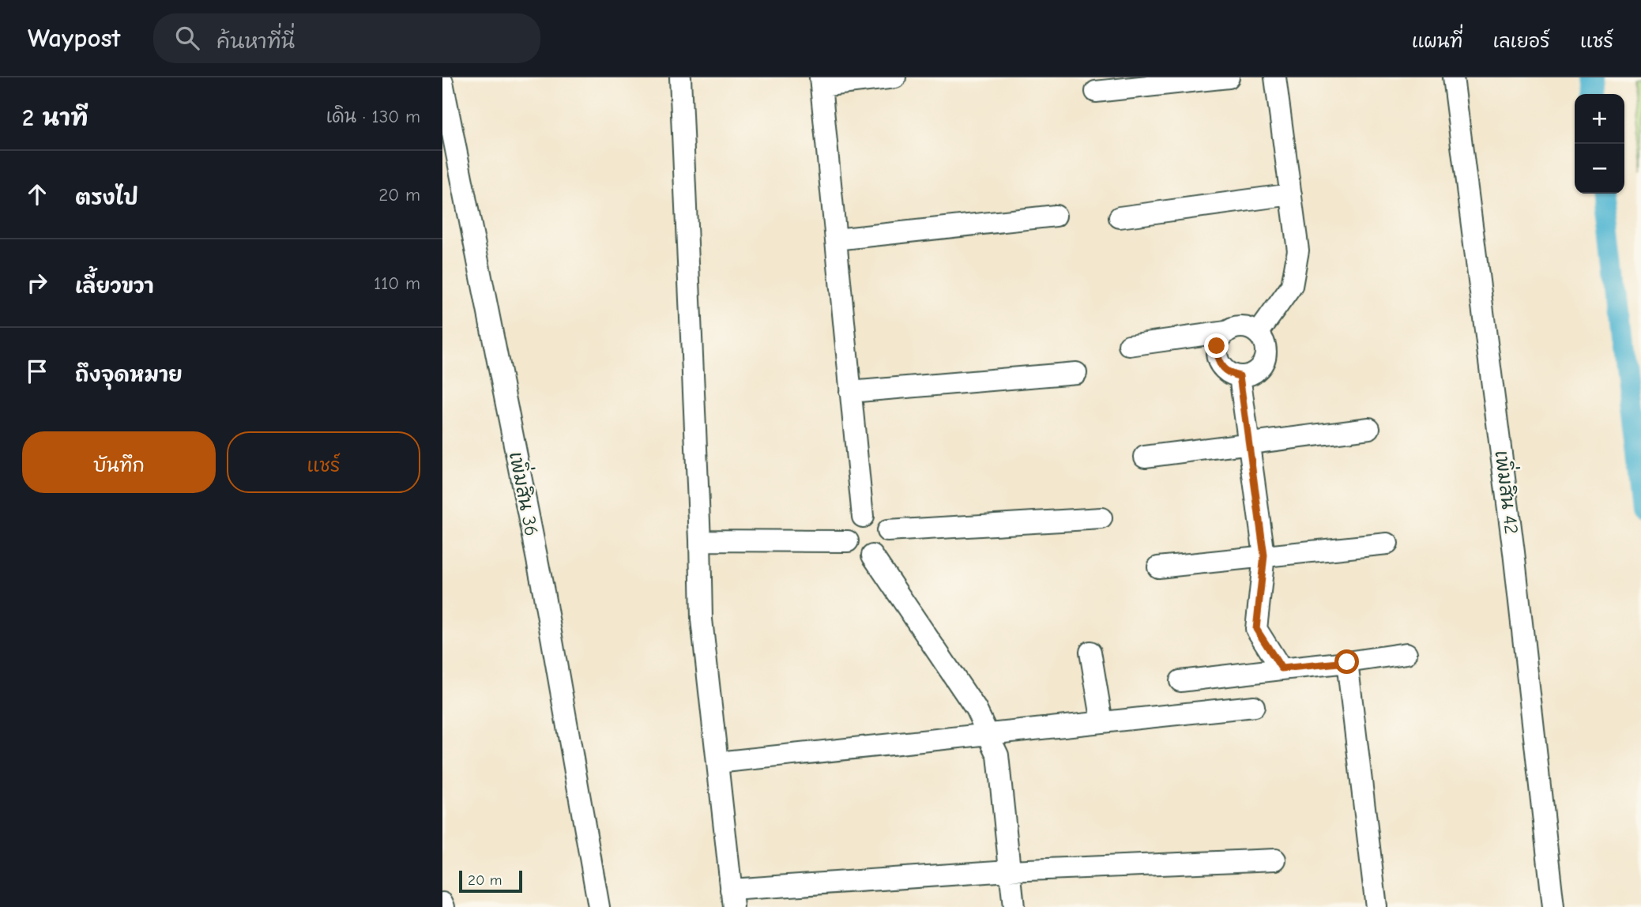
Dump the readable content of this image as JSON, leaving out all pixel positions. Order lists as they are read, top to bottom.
{
  "streets": {
    "street": ["เพิ่มสิน 42", "เพิ่มสิน 36"]
  },
  "scale_bar": "20 m",
  "page": {
    "header": "Waypost",
    "search": "ค้นหาที่นี่",
    "nav": ["แผนที่", "เลเยอร์", "แชร์"],
    "heading": ["2 นาที", "เดิน · 130 m"],
    "map_buttons": ["+", "−"],
    "list": [
      ["ตรงไป", "20 m"],
      ["เลี้ยวขวา", "110 m"],
      "ถึงจุดหมาย"
    ],
    "buttons": ["บันทึก", "แชร์"],
    "scale": "20 m"
  }
}
